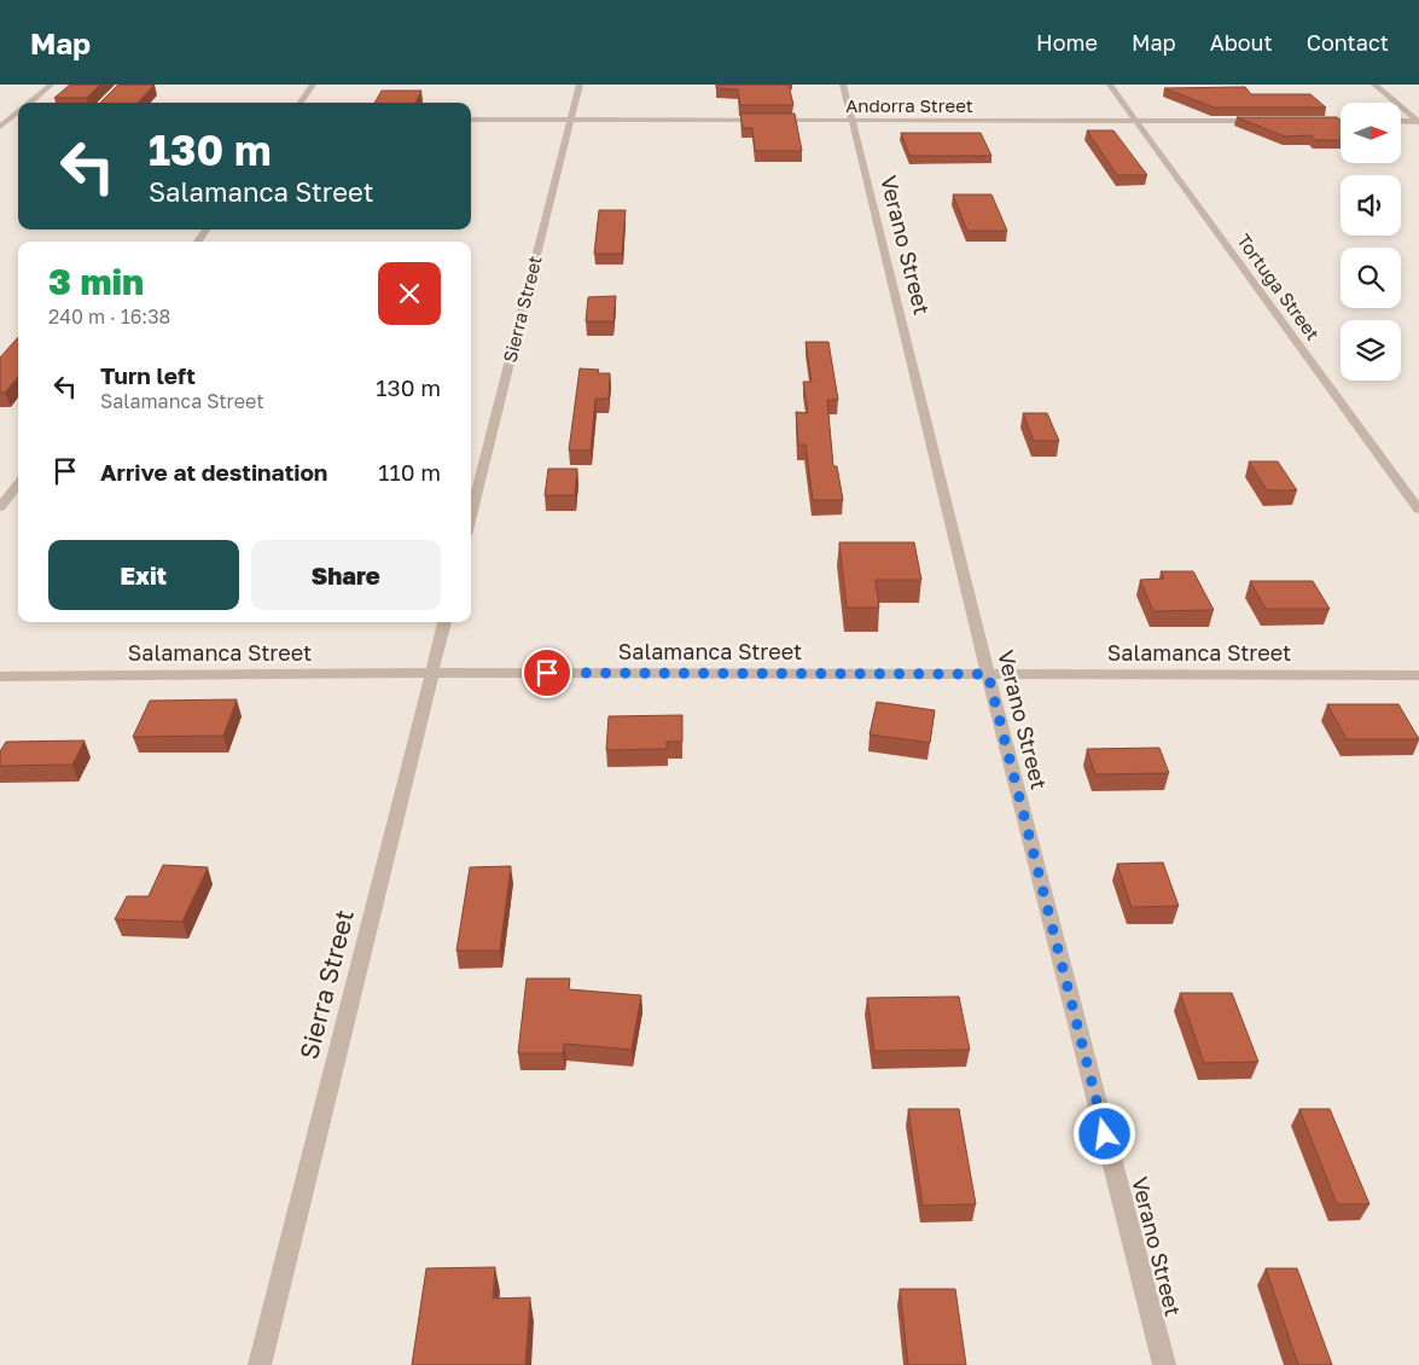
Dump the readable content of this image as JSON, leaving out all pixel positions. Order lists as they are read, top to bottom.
{
  "streets": {
    "street": [
      "Andorra Street",
      "Verano Street",
      "Tortuga Street",
      "Sierra Street",
      "Salamanca Street"
    ]
  },
  "crossings": [
    ["Andorra Street", "Verano Street"],
    ["Andorra Street", "Tortuga Street"],
    ["Andorra Street", "Sierra Street"],
    ["Verano Street", "Salamanca Street"],
    ["Sierra Street", "Salamanca Street"]
  ],
  "north": "right",
  "page": {
    "header": "Map",
    "nav": [
      "Home",
      "Map",
      "About",
      "Contact"
    ],
    "turn": ["130 m", "Salamanca Street"],
    "heading": ["3 min", "240 m · 16:38"],
    "list": [
      {
        "name": "Turn left",
        "note": "Salamanca Street",
        "value": "130 m"
      },
      {
        "name": "Arrive at destination",
        "value": "110 m"
      }
    ],
    "buttons": ["Exit", "Share"]
  }
}
